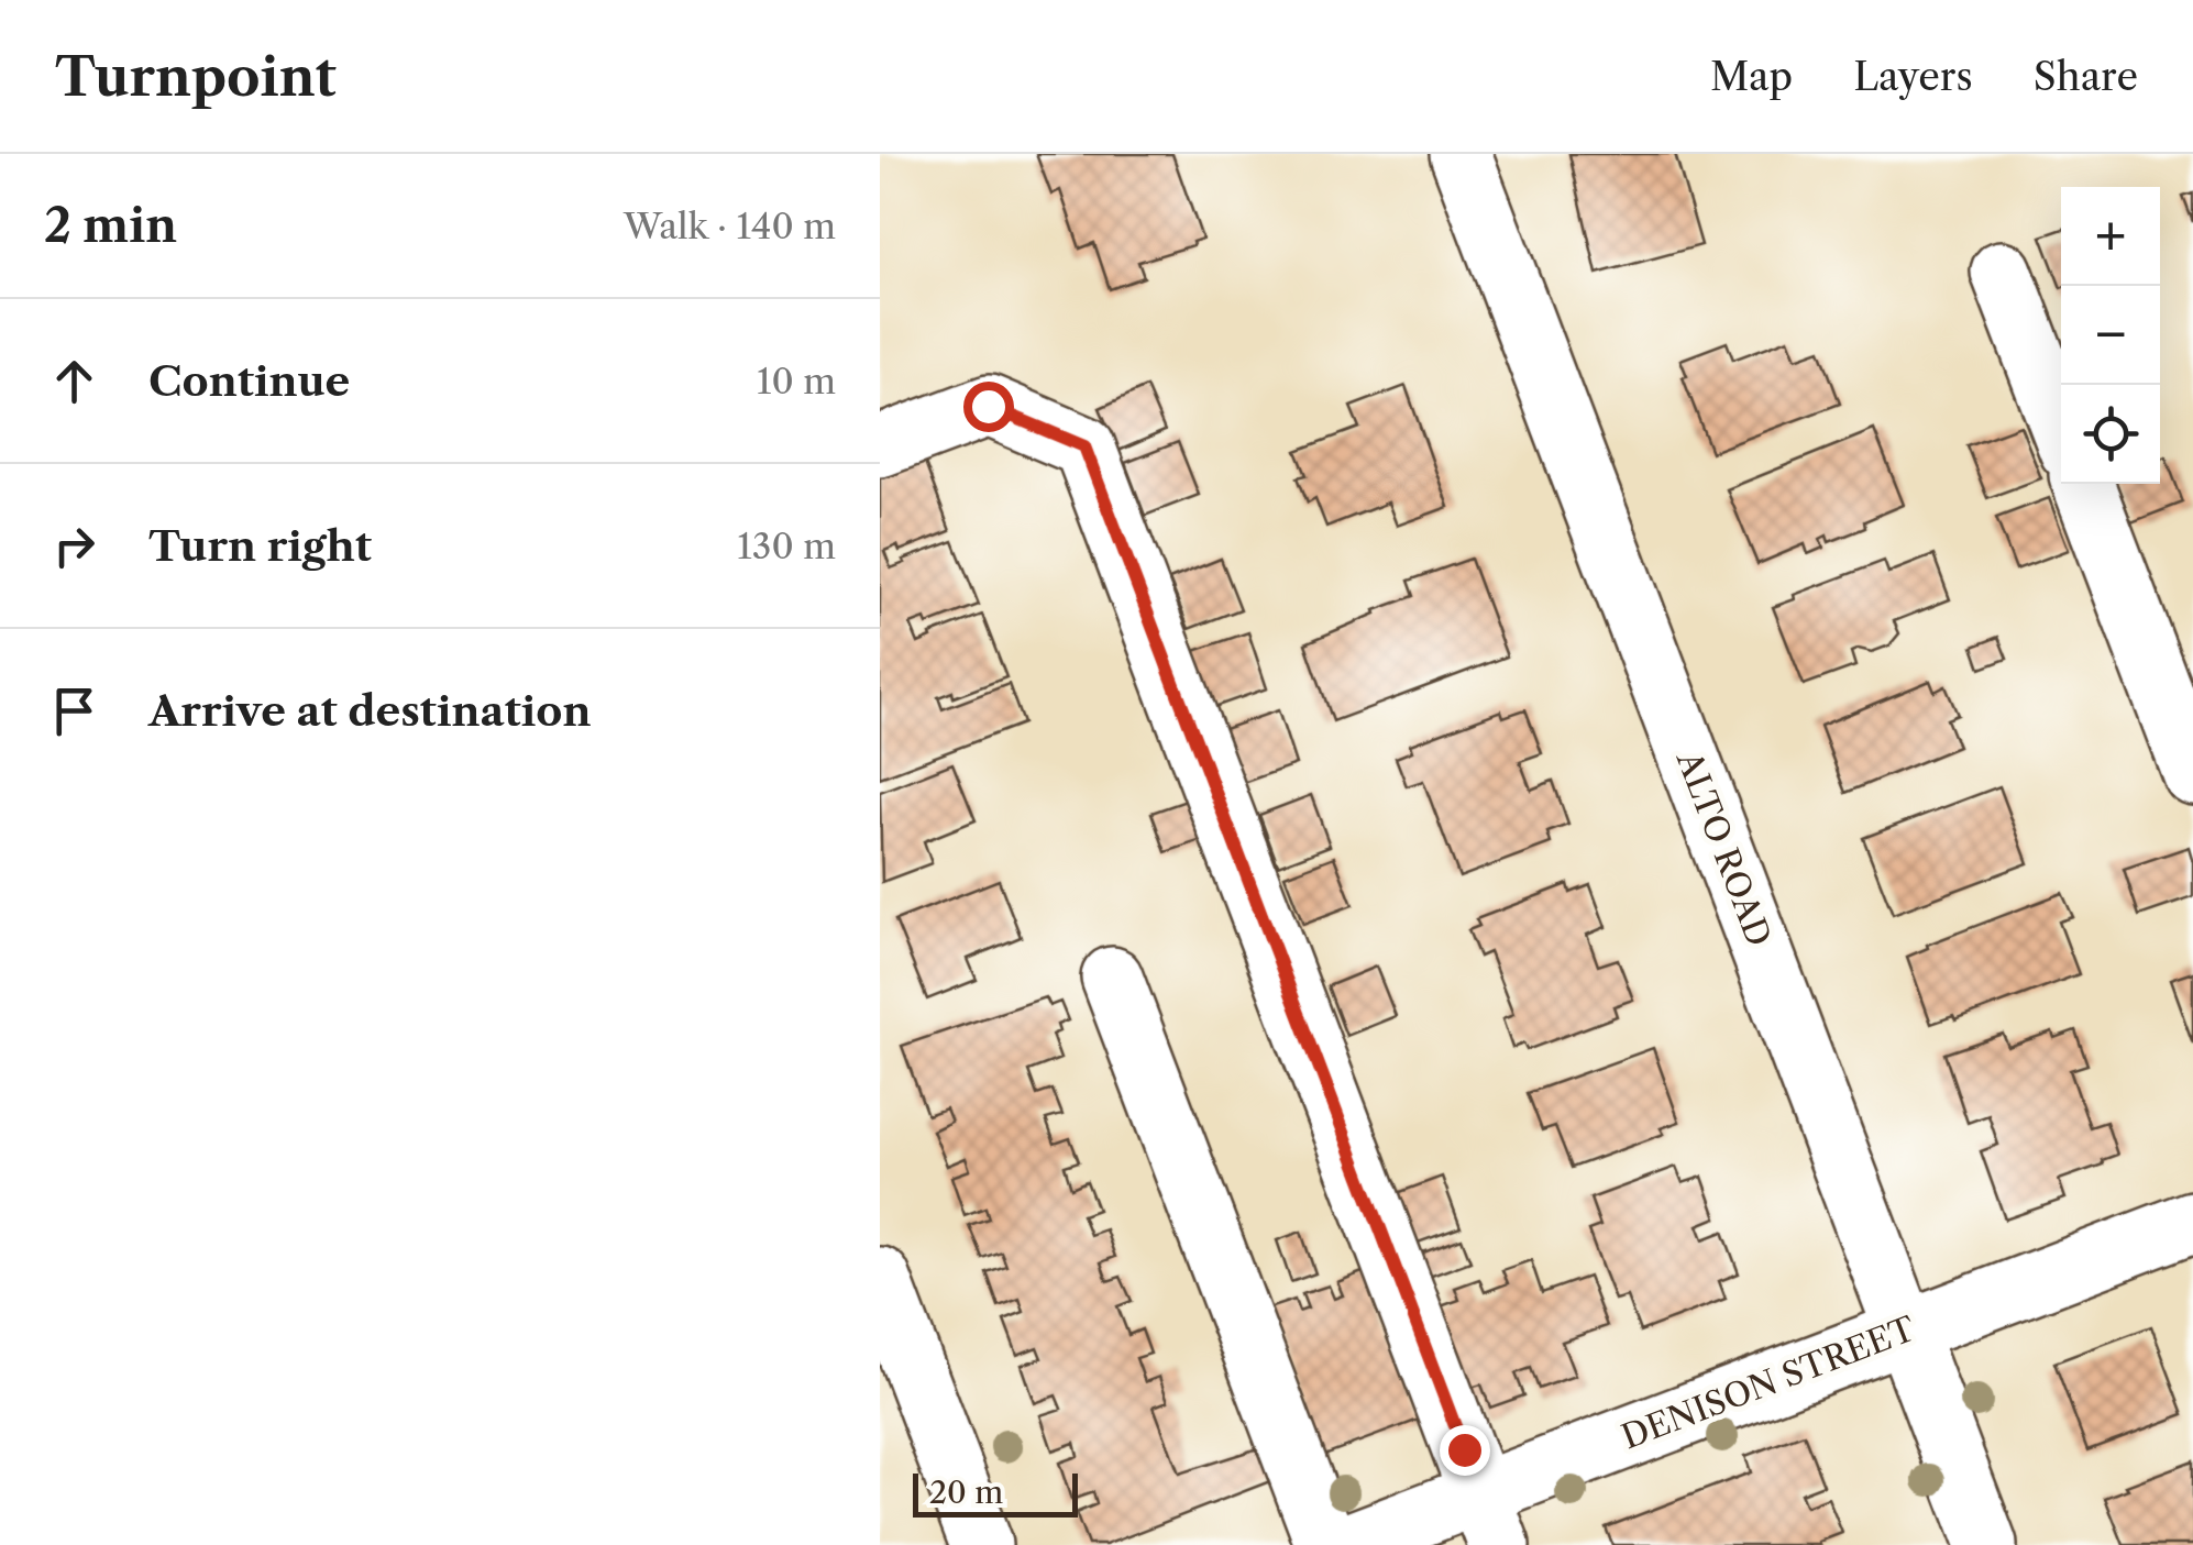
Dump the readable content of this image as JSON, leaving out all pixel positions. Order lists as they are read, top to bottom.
{
  "streets": {
    "street": ["ALTO ROAD", "DENISON STREET"]
  },
  "crossings": [
    ["ALTO ROAD", "DENISON STREET"]
  ],
  "scale_bar": "20 m",
  "page": {
    "header": "Turnpoint",
    "nav": ["Map", "Layers", "Share"],
    "heading": ["2 min", "Walk · 140 m"],
    "map_buttons": ["+", "−"],
    "list": [
      ["Continue", "10 m"],
      ["Turn right", "130 m"],
      "Arrive at destination"
    ],
    "scale": "20 m"
  }
}
